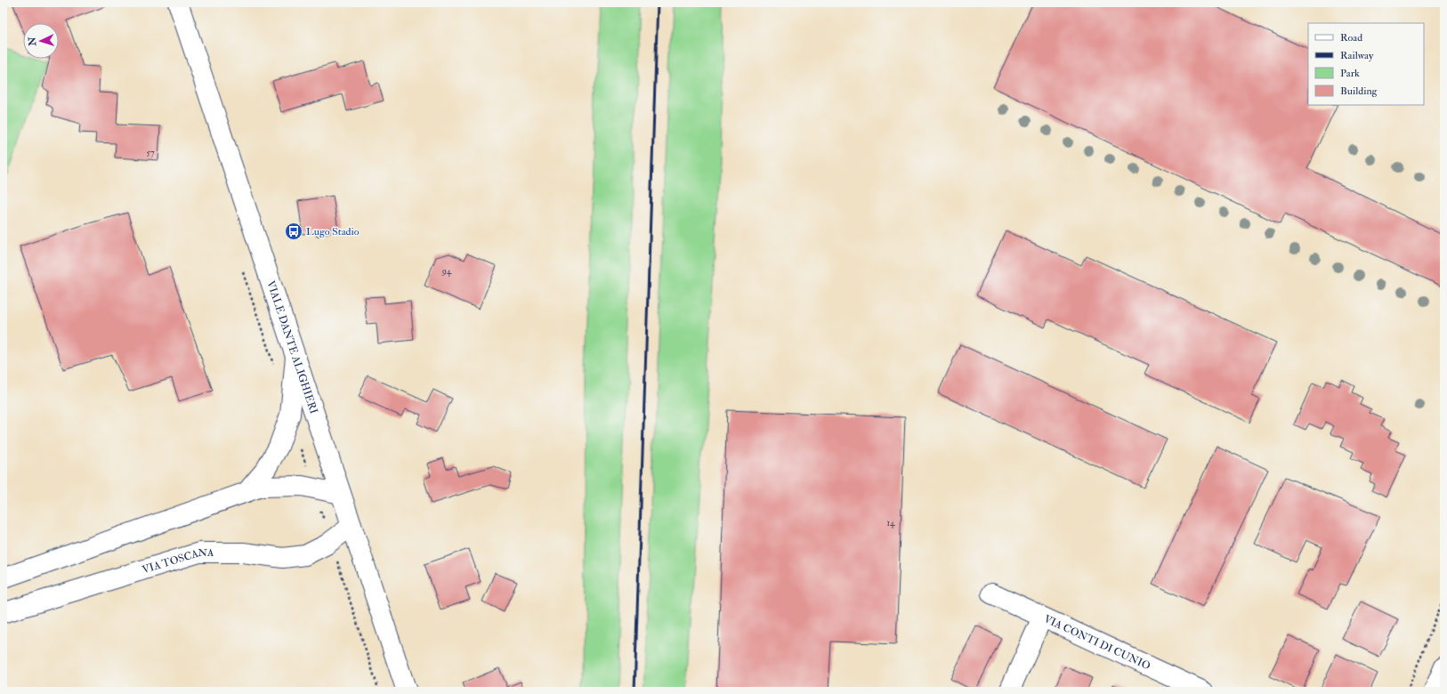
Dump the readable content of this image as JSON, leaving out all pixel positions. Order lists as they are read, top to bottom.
{
  "streets": {
    "street": ["VIALE DANTE ALIGHIERI", "VIA TOSCANA", "VIA CONTI DI CUNIO"]
  },
  "crossings": [
    ["VIALE DANTE ALIGHIERI", "VIA TOSCANA"]
  ],
  "places": {
    "bus stop": ["Lugo Stadio"]
  },
  "house_numbers": ["57", "94", "14"],
  "legend": [
    "Road",
    "Railway",
    "Park",
    "Building"
  ],
  "north": "left"
}
